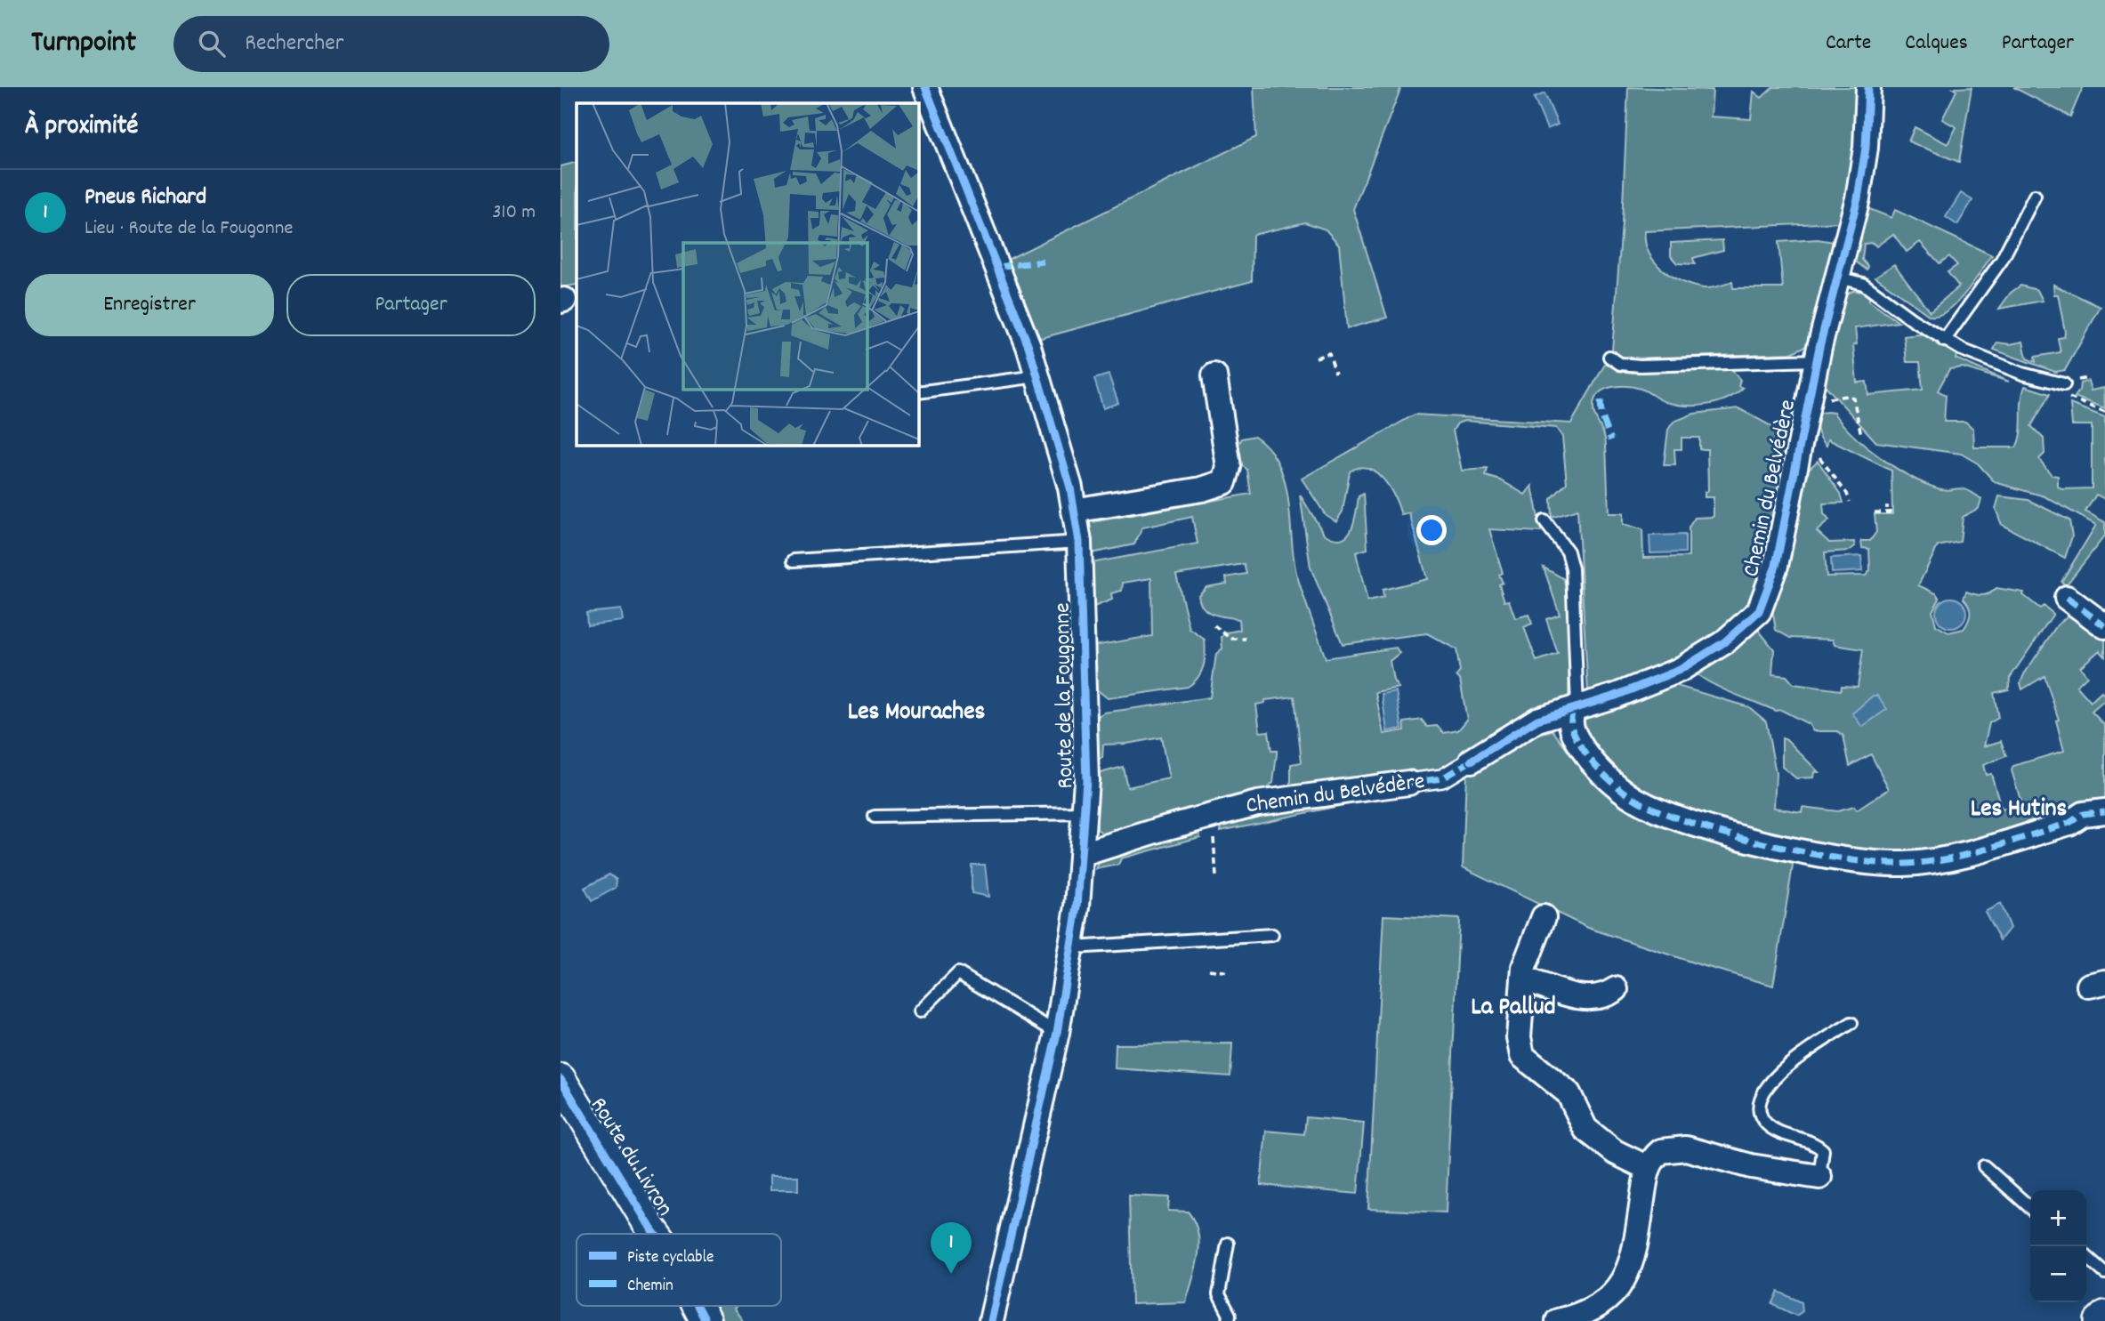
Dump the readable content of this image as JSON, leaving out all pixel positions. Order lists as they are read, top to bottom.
{
  "streets": {
    "street": ["Chemin du Belvédère", "Route de la Fougonne", "Route du Livron"]
  },
  "crossings": [
    ["Chemin du Belvédère", "Route de la Fougonne"]
  ],
  "districts": ["Les Mouraches", "Les Hutins", "La Pallud"],
  "legend": ["Piste cyclable", "Chemin"],
  "page": {
    "header": "Turnpoint",
    "search": "Rechercher",
    "nav": ["Carte", "Calques", "Partager"],
    "heading": "À proximité",
    "list": [
      {
        "mark": "1",
        "name": "Pneus Richard",
        "note": "Lieu · Route de la Fougonne",
        "value": "310 m"
      }
    ],
    "buttons": ["Enregistrer", "Partager"],
    "map_buttons": ["+", "−"],
    "pins": "1"
  }
}
